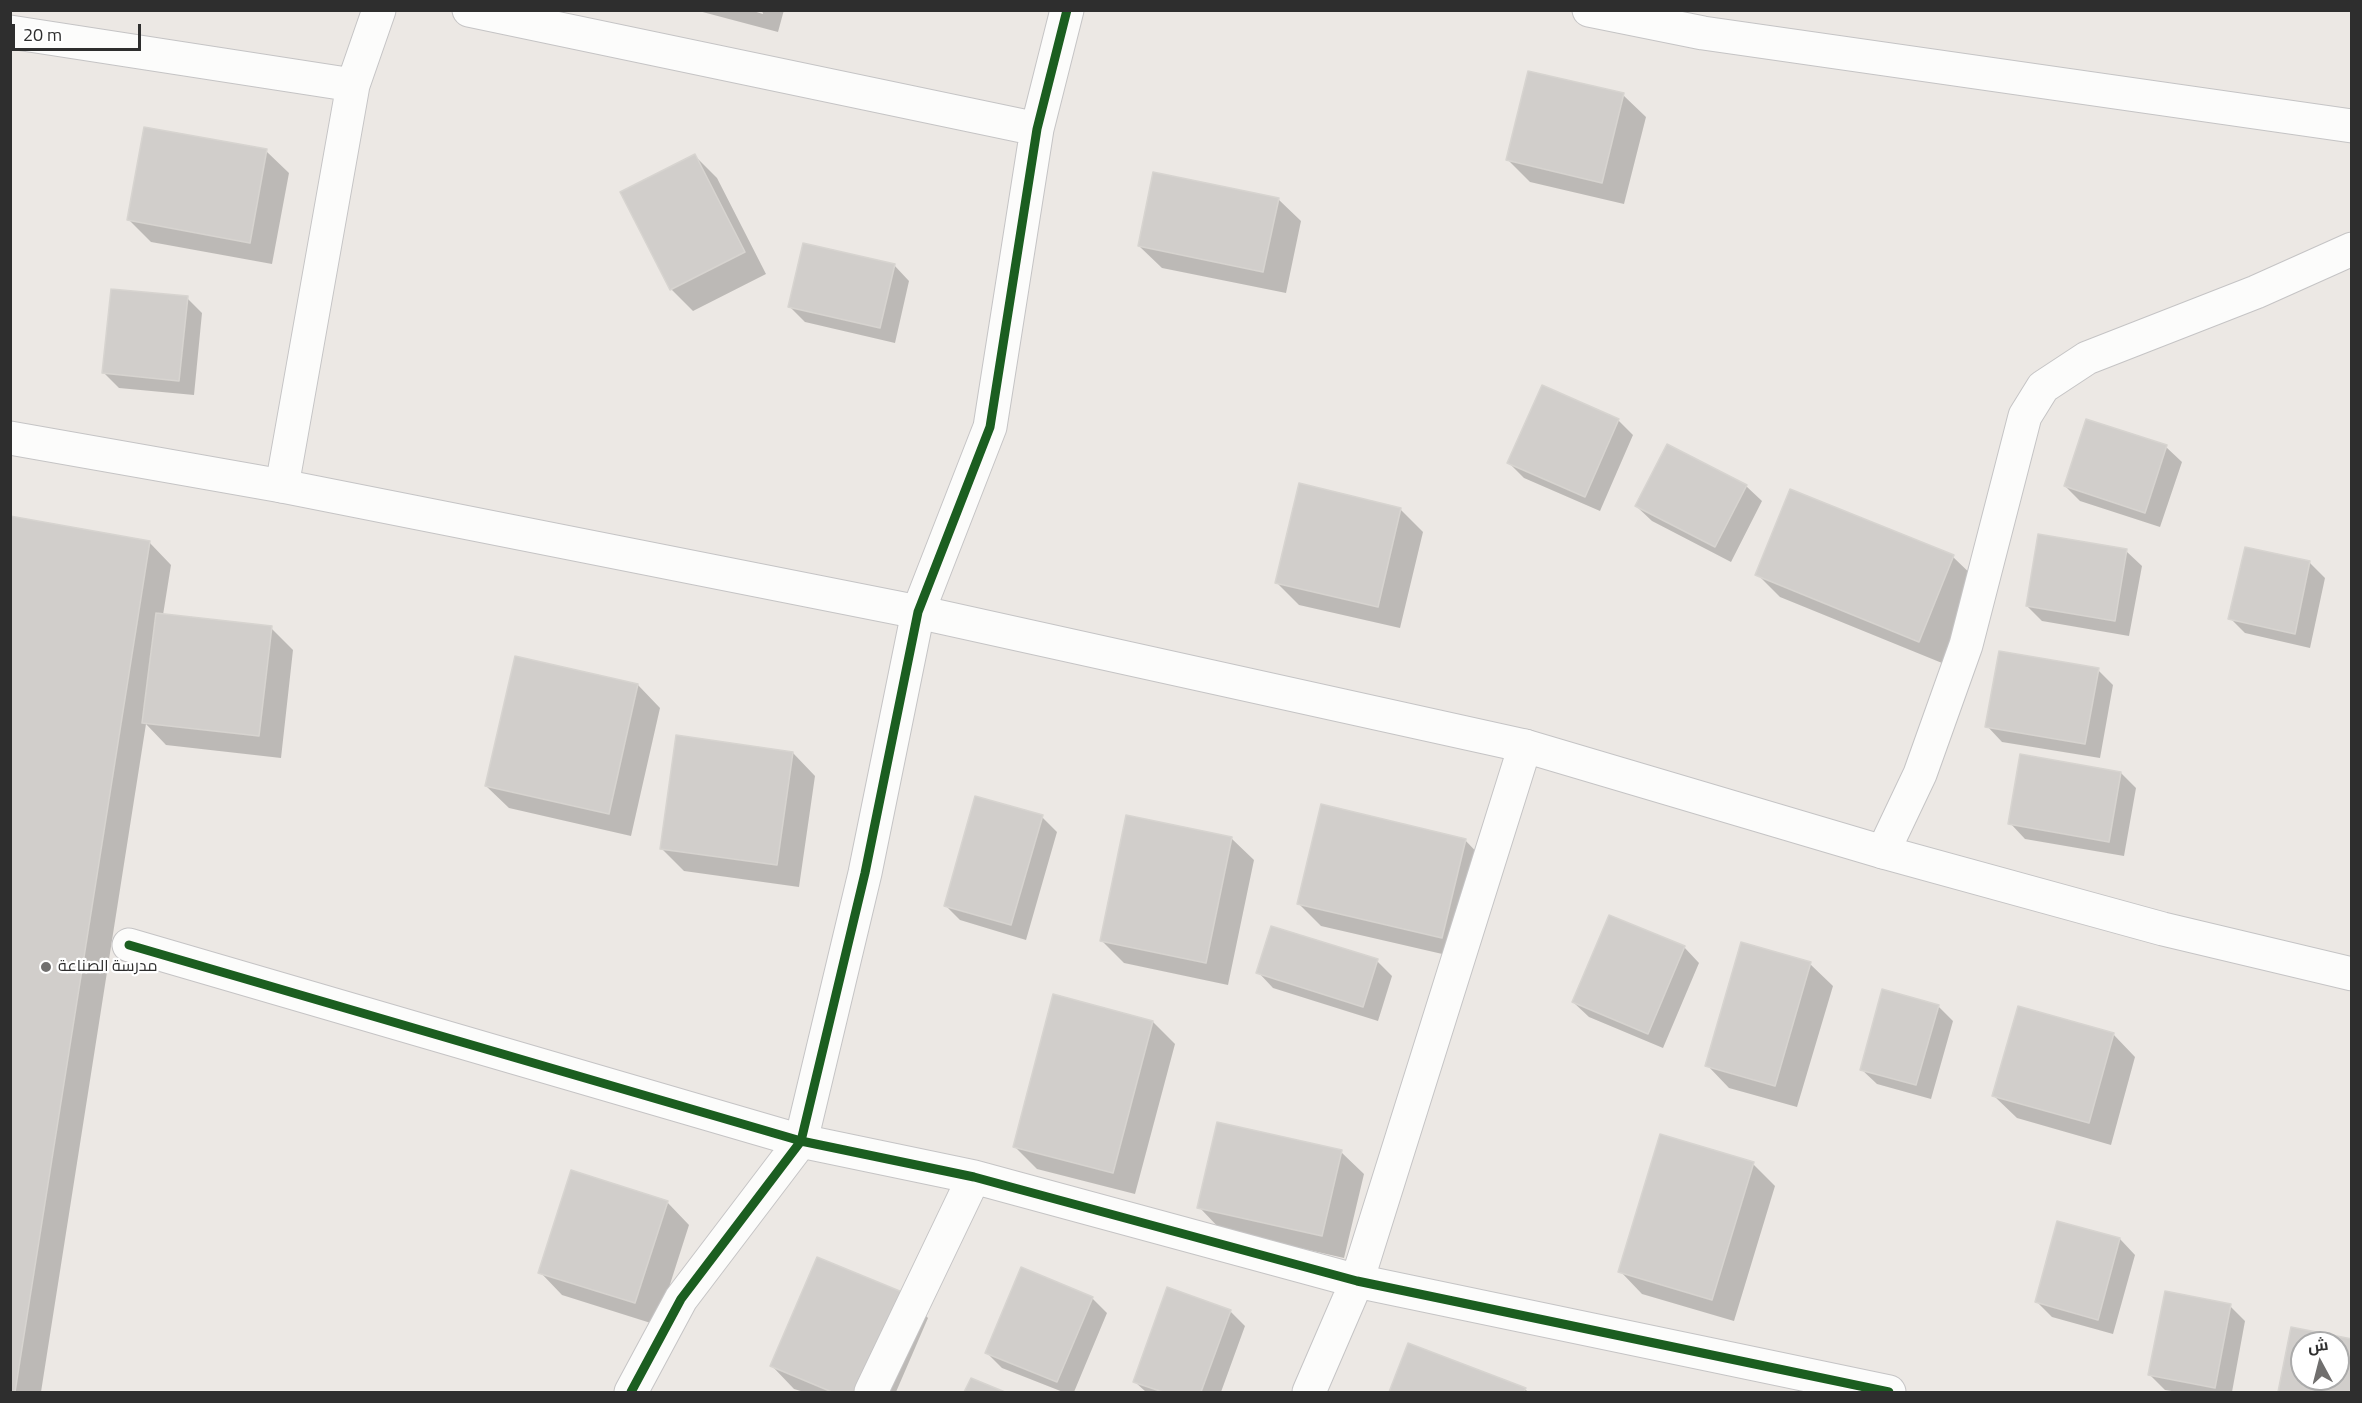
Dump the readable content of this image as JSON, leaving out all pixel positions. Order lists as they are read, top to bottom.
{
  "places": ["مدرسة الصناعة"],
  "scale_bar": "20 m",
  "north": "top"
}
